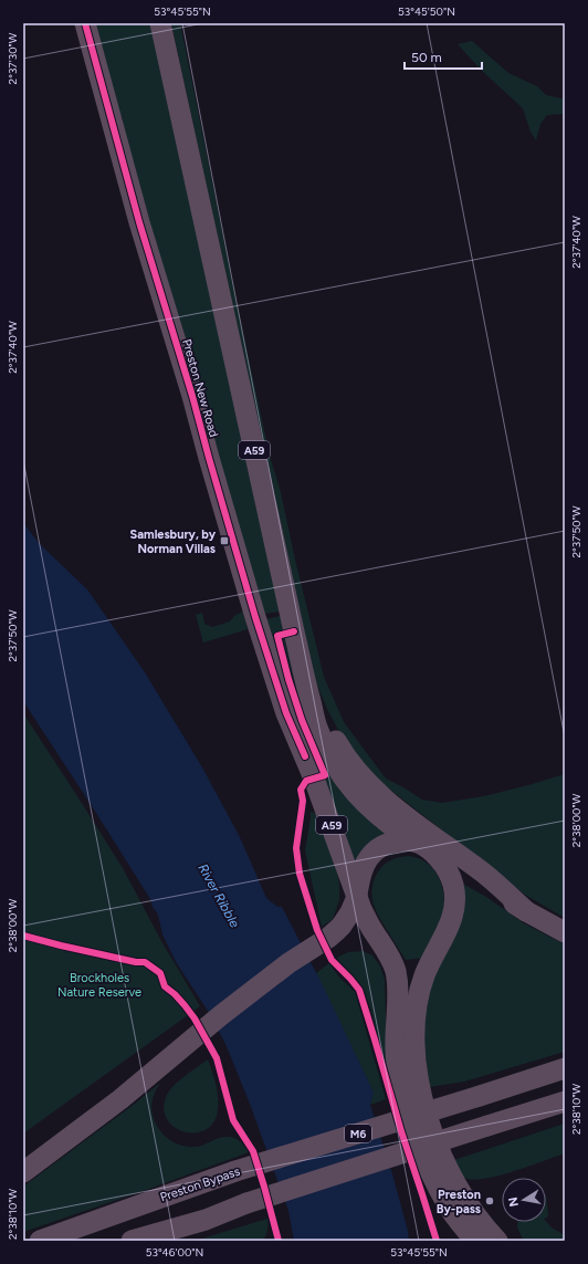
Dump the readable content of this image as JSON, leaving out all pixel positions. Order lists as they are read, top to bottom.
{
  "streets": {
    "highway": [
      "Preston New Road",
      "A59",
      "M6",
      "Preston Bypass"
    ]
  },
  "water": ["River Ribble"],
  "parks": ["Brockholes Nature Reserve"],
  "places": {
    "transit": ["Samlesbury, by Norman Villas"],
    "other": ["Preston By-pass"]
  },
  "scale_bar": "50 m",
  "north": "left",
  "coordinates": [
    "53°45'55\"N",
    "53°45'50\"N",
    "2°37'30\"W",
    "2°37'40\"W",
    "2°37'50\"W",
    "2°38'00\"W",
    "2°38'10\"W",
    "53°46'00\"N"
  ]
}
